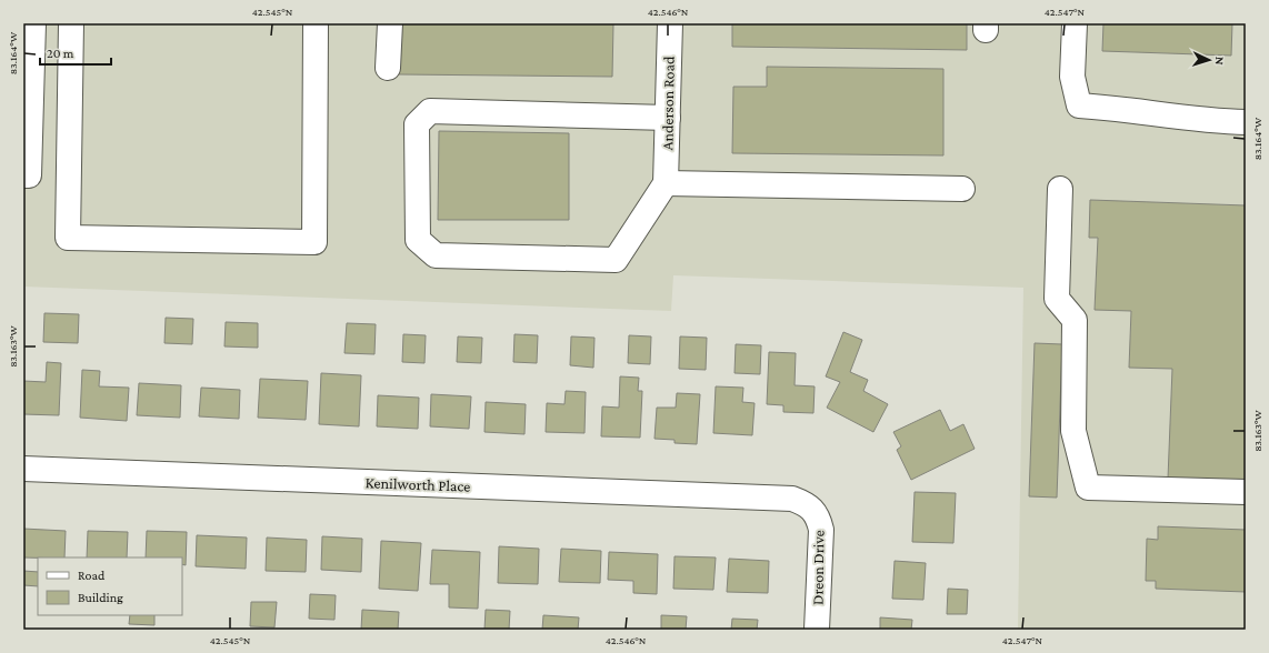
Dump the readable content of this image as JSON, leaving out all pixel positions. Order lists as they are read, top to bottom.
{
  "streets": {
    "street": ["Anderson Road", "Kenilworth Place", "Dreon Drive"]
  },
  "crossings": [
    ["Kenilworth Place", "Dreon Drive"]
  ],
  "legend": ["Road", "Building"],
  "scale_bar": "20 m",
  "north": "right",
  "coordinates": [
    "42.545°N",
    "42.546°N",
    "42.547°N",
    "83.164°W",
    "83.163°W"
  ]
}
